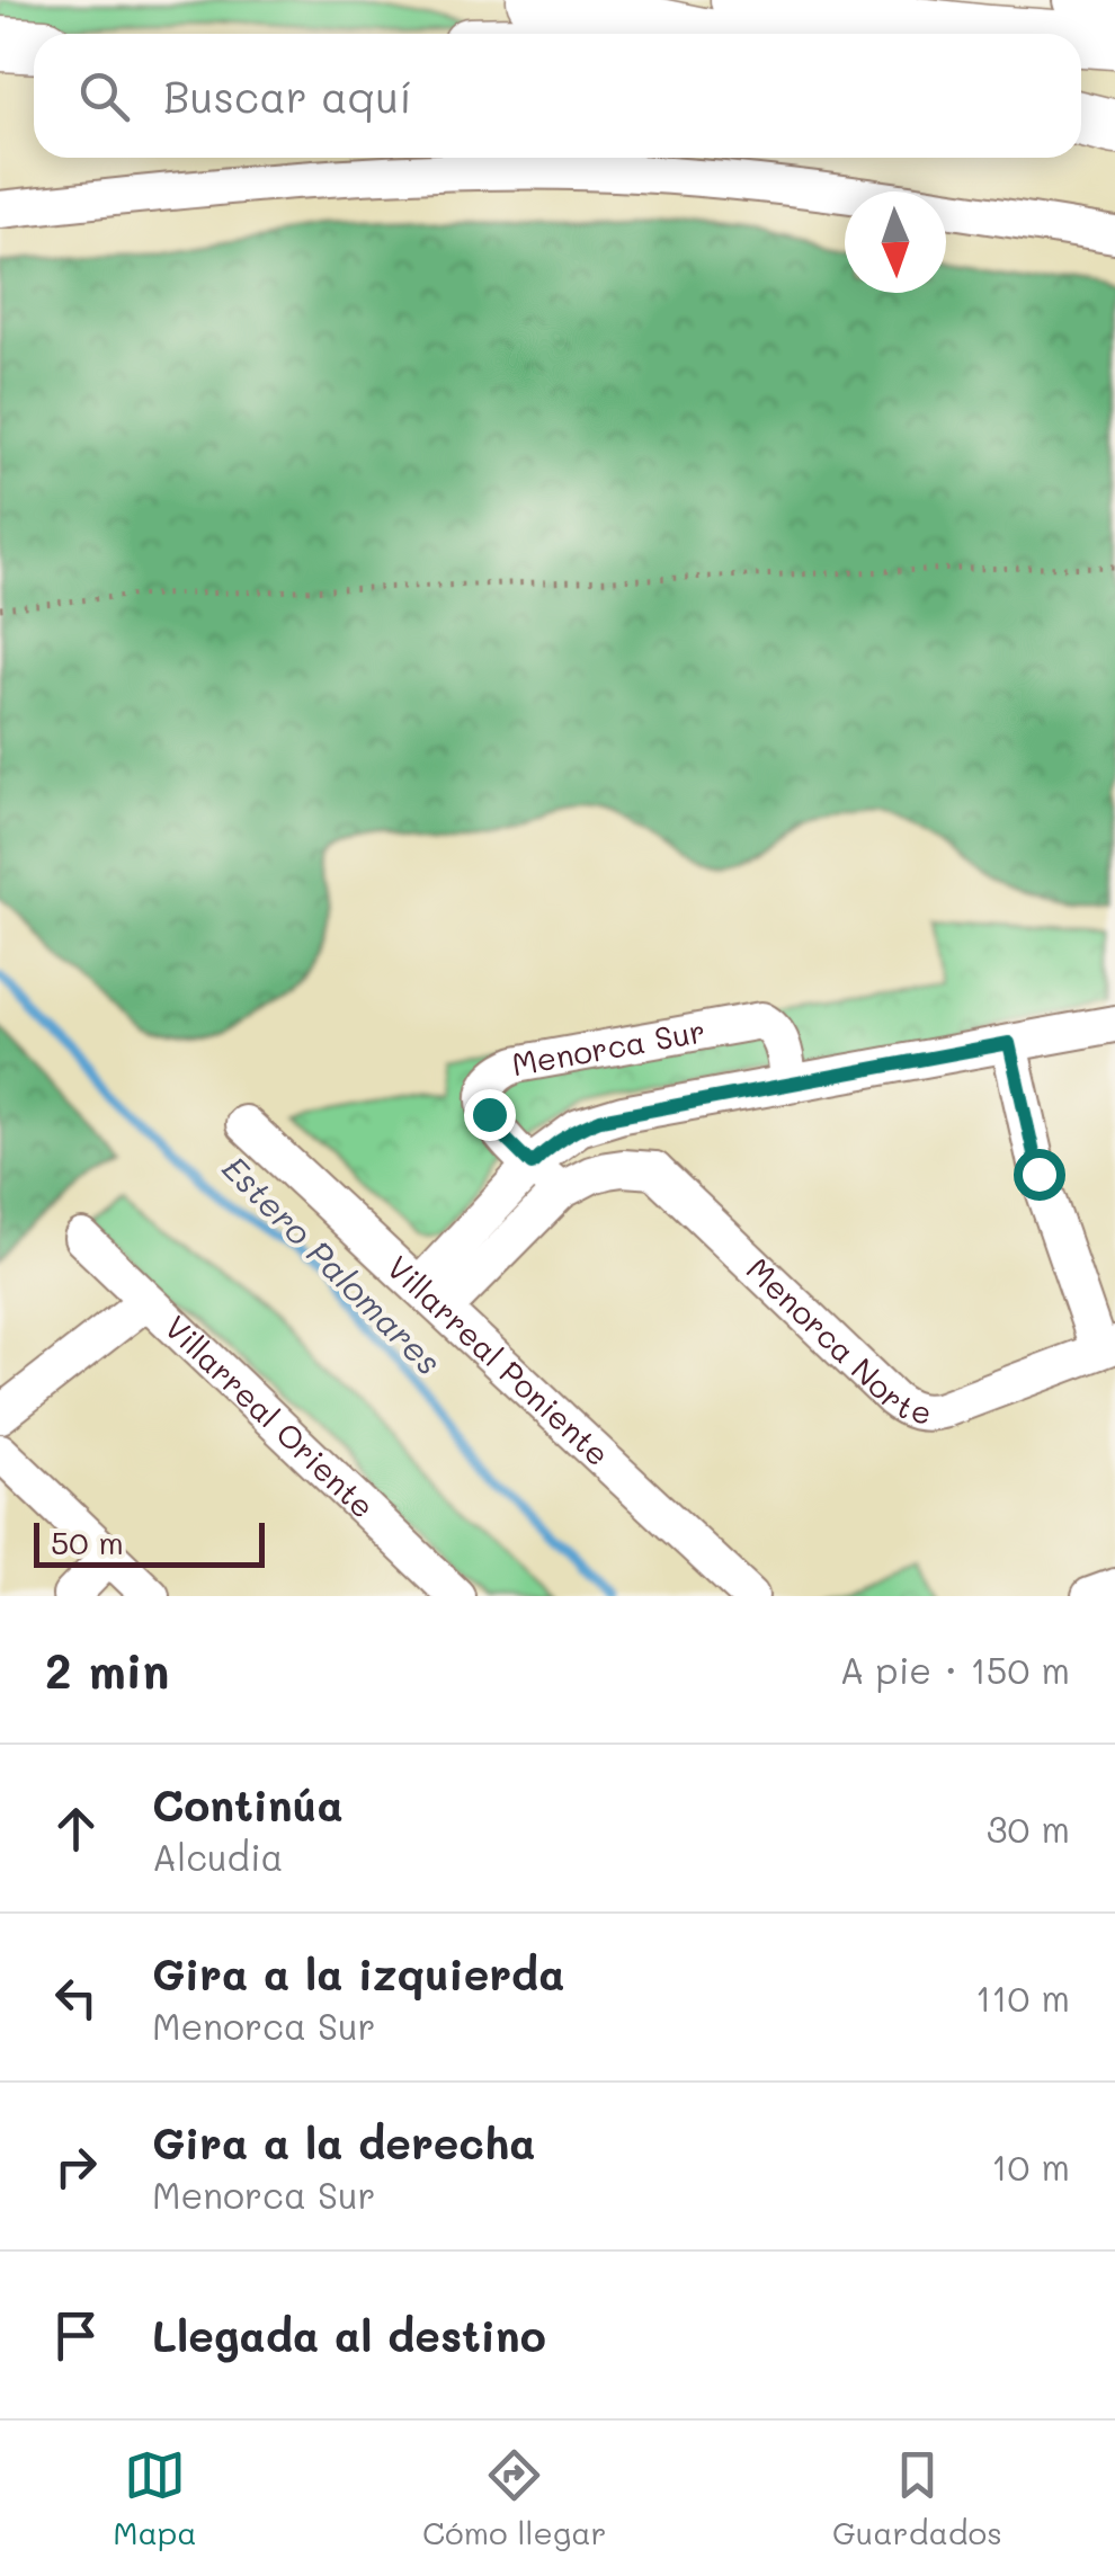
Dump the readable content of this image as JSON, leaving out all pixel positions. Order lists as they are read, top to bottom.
{
  "streets": {
    "street": [
      "Menorca Sur",
      "Menorca Norte",
      "Villarreal Poniente",
      "Villarreal Oriente"
    ]
  },
  "water": ["Estero Palomares"],
  "scale_bar": "50 m",
  "north": "bottom",
  "page": {
    "search": "Buscar aquí",
    "scale": "50 m",
    "heading": ["2 min", "A pie · 150 m"],
    "list": [
      ["Continúa", "Alcudia", "30 m"],
      ["Gira a la izquierda", "Menorca Sur", "110 m"],
      ["Gira a la derecha", "Menorca Sur", "10 m"],
      "Llegada al destino"
    ],
    "nav": ["Mapa", "Cómo llegar", "Guardados"]
  }
}
